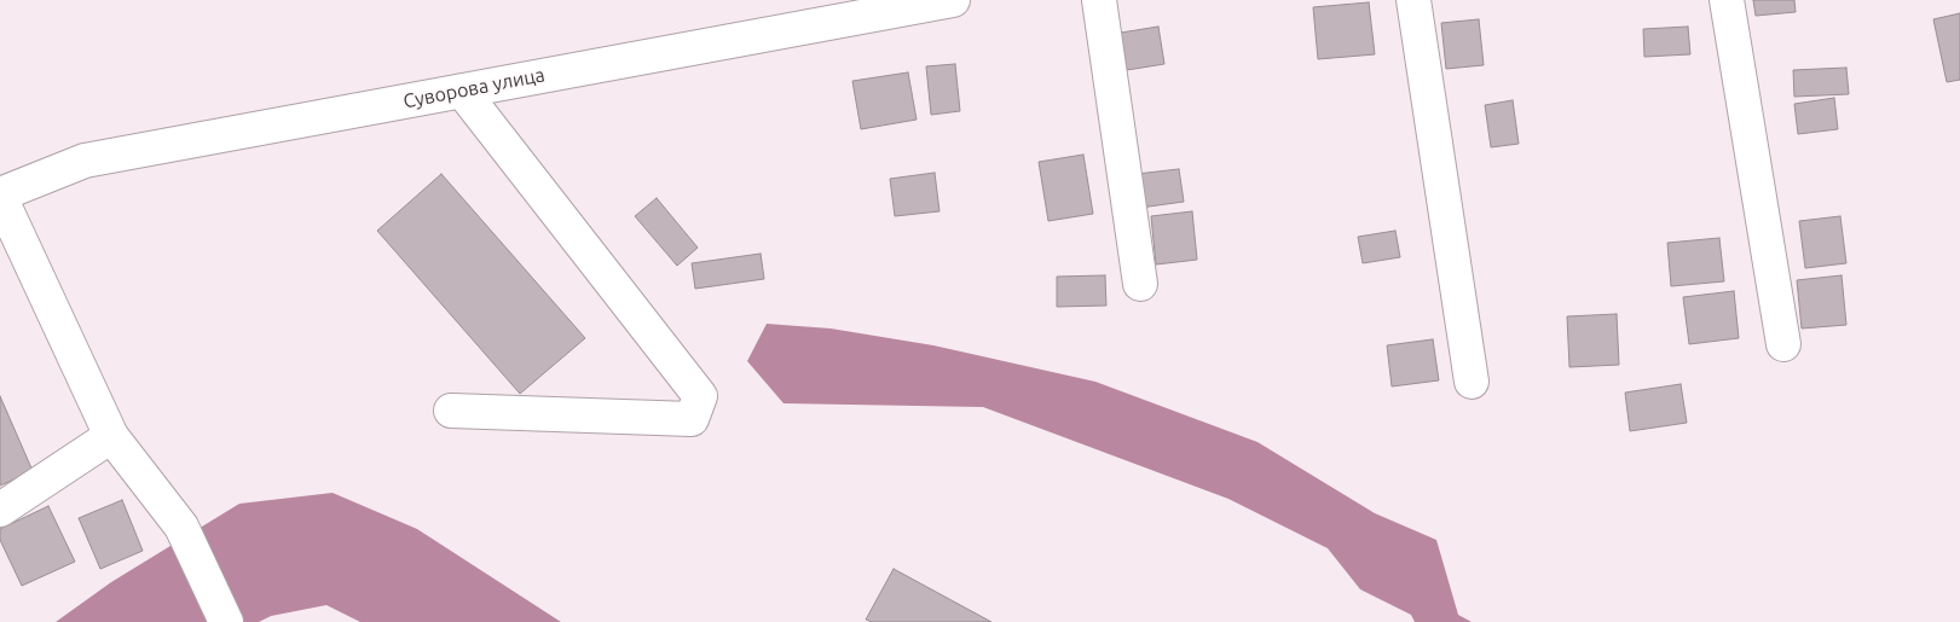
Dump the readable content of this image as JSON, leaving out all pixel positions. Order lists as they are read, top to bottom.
{
  "streets": {
    "street": ["Суворова улица"]
  }
}
